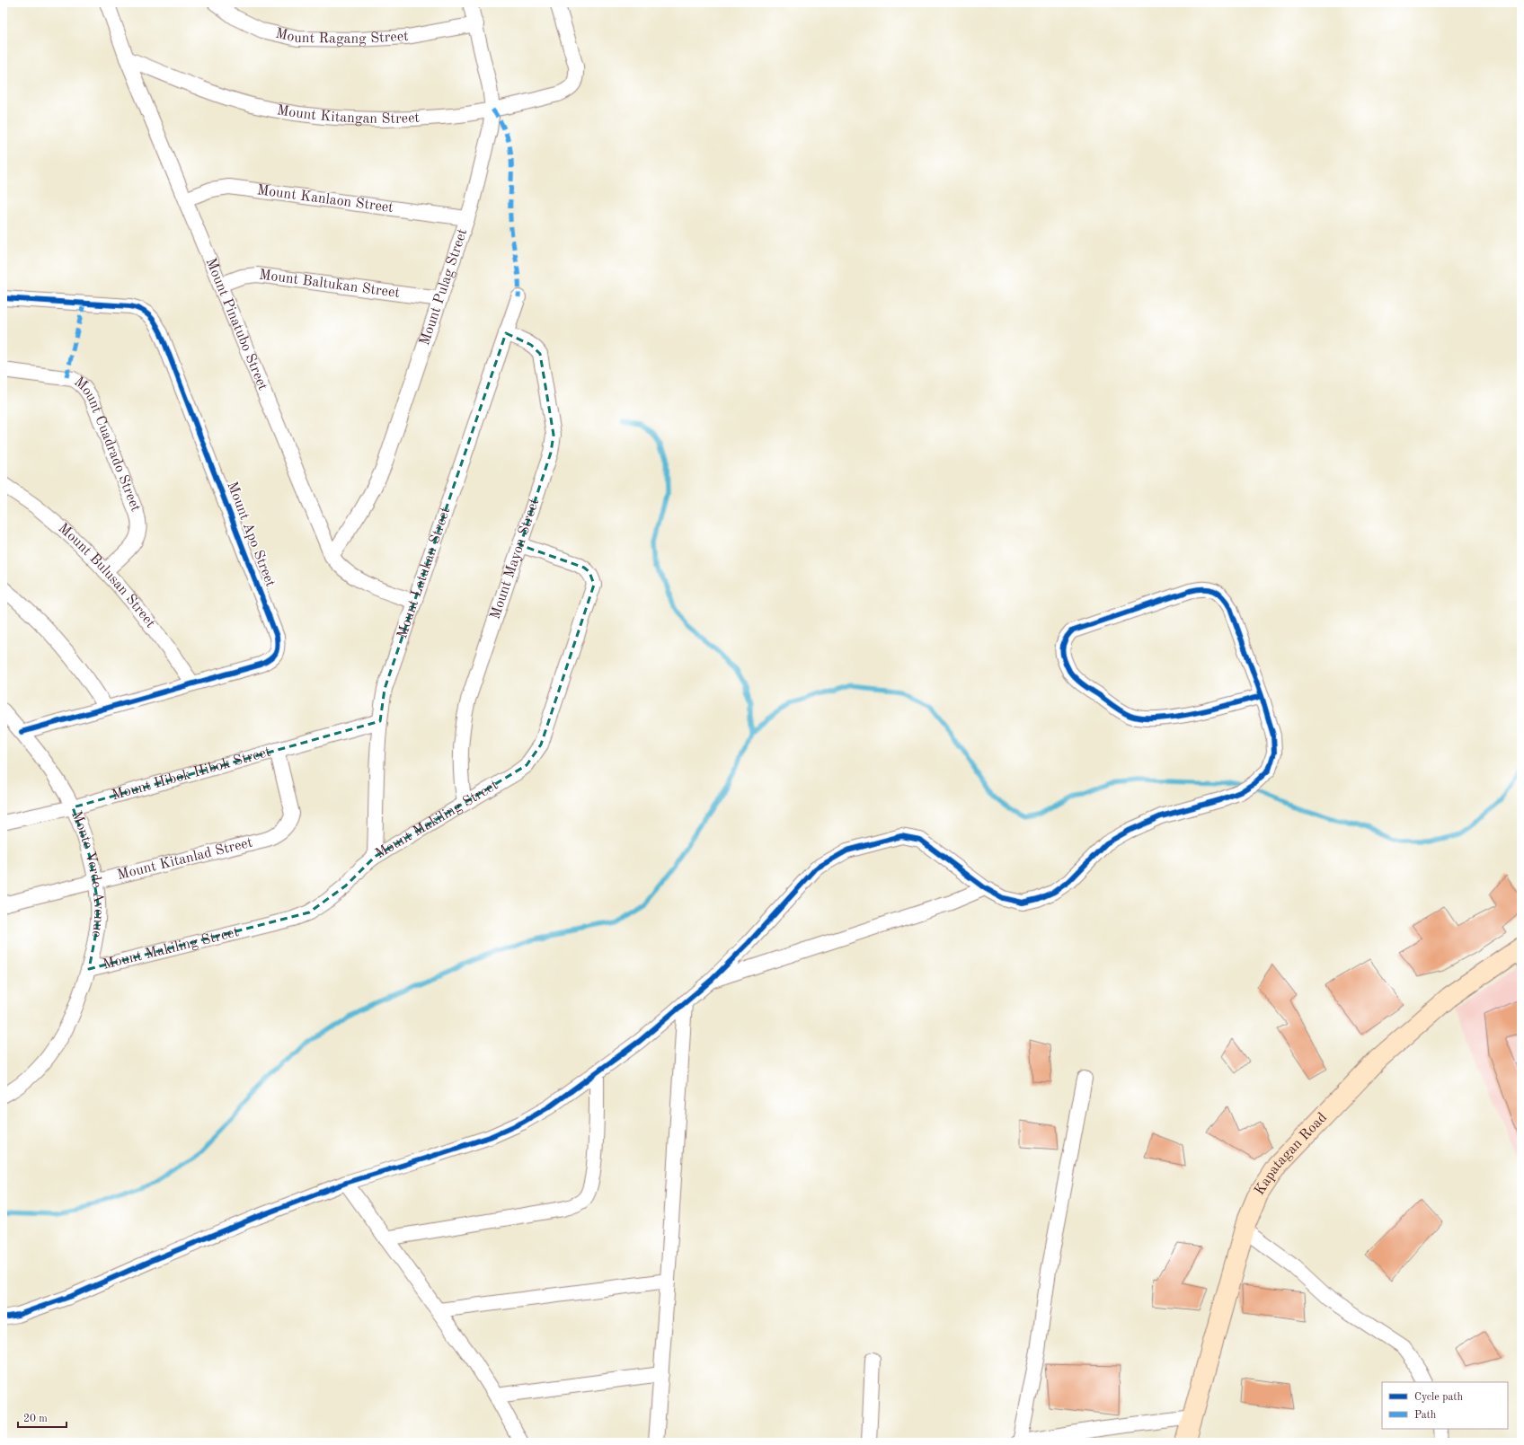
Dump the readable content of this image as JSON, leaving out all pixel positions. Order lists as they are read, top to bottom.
{
  "streets": {
    "main road": ["Kapatagan Road"],
    "street": [
      "Mount Ragang Street",
      "Mount Kitangan Street",
      "Mount Kanlaon Street",
      "Mount Baltukan Street",
      "Mount Pulag Street",
      "Mount Pinatubo Street",
      "Mount Cuadrado Street",
      "Mount Apo Street",
      "Mount Mayon Street",
      "Mount Latukan Street",
      "Mount Bulusan Street",
      "Mount Hibok Hibok Street",
      "Mount Makiling Street",
      "Mount Kitanlad Street",
      "Monte Verde Avenue"
    ]
  },
  "crossings": [
    ["Mount Ragang Street", "Mount Pulag Street"],
    ["Mount Kitangan Street", "Mount Pulag Street"],
    ["Mount Kitangan Street", "Mount Pinatubo Street"],
    ["Mount Kanlaon Street", "Mount Pulag Street"],
    ["Mount Kanlaon Street", "Mount Pinatubo Street"],
    ["Mount Baltukan Street", "Mount Pulag Street"],
    ["Mount Baltukan Street", "Mount Pinatubo Street"],
    ["Mount Pulag Street", "Mount Pinatubo Street"],
    ["Mount Pinatubo Street", "Mount Latukan Street"],
    ["Mount Cuadrado Street", "Mount Bulusan Street"],
    ["Mount Apo Street", "Mount Bulusan Street"],
    ["Mount Apo Street", "Monte Verde Avenue"],
    ["Mount Mayon Street", "Mount Latukan Street"],
    ["Mount Mayon Street", "Mount Makiling Street"],
    ["Mount Latukan Street", "Mount Hibok Hibok Street"],
    ["Mount Latukan Street", "Mount Makiling Street"],
    ["Mount Hibok Hibok Street", "Mount Kitanlad Street"],
    ["Mount Hibok Hibok Street", "Monte Verde Avenue"],
    ["Mount Makiling Street", "Monte Verde Avenue"],
    ["Mount Kitanlad Street", "Monte Verde Avenue"]
  ],
  "legend": ["Cycle path", "Path"],
  "scale_bar": "20 m"
}
